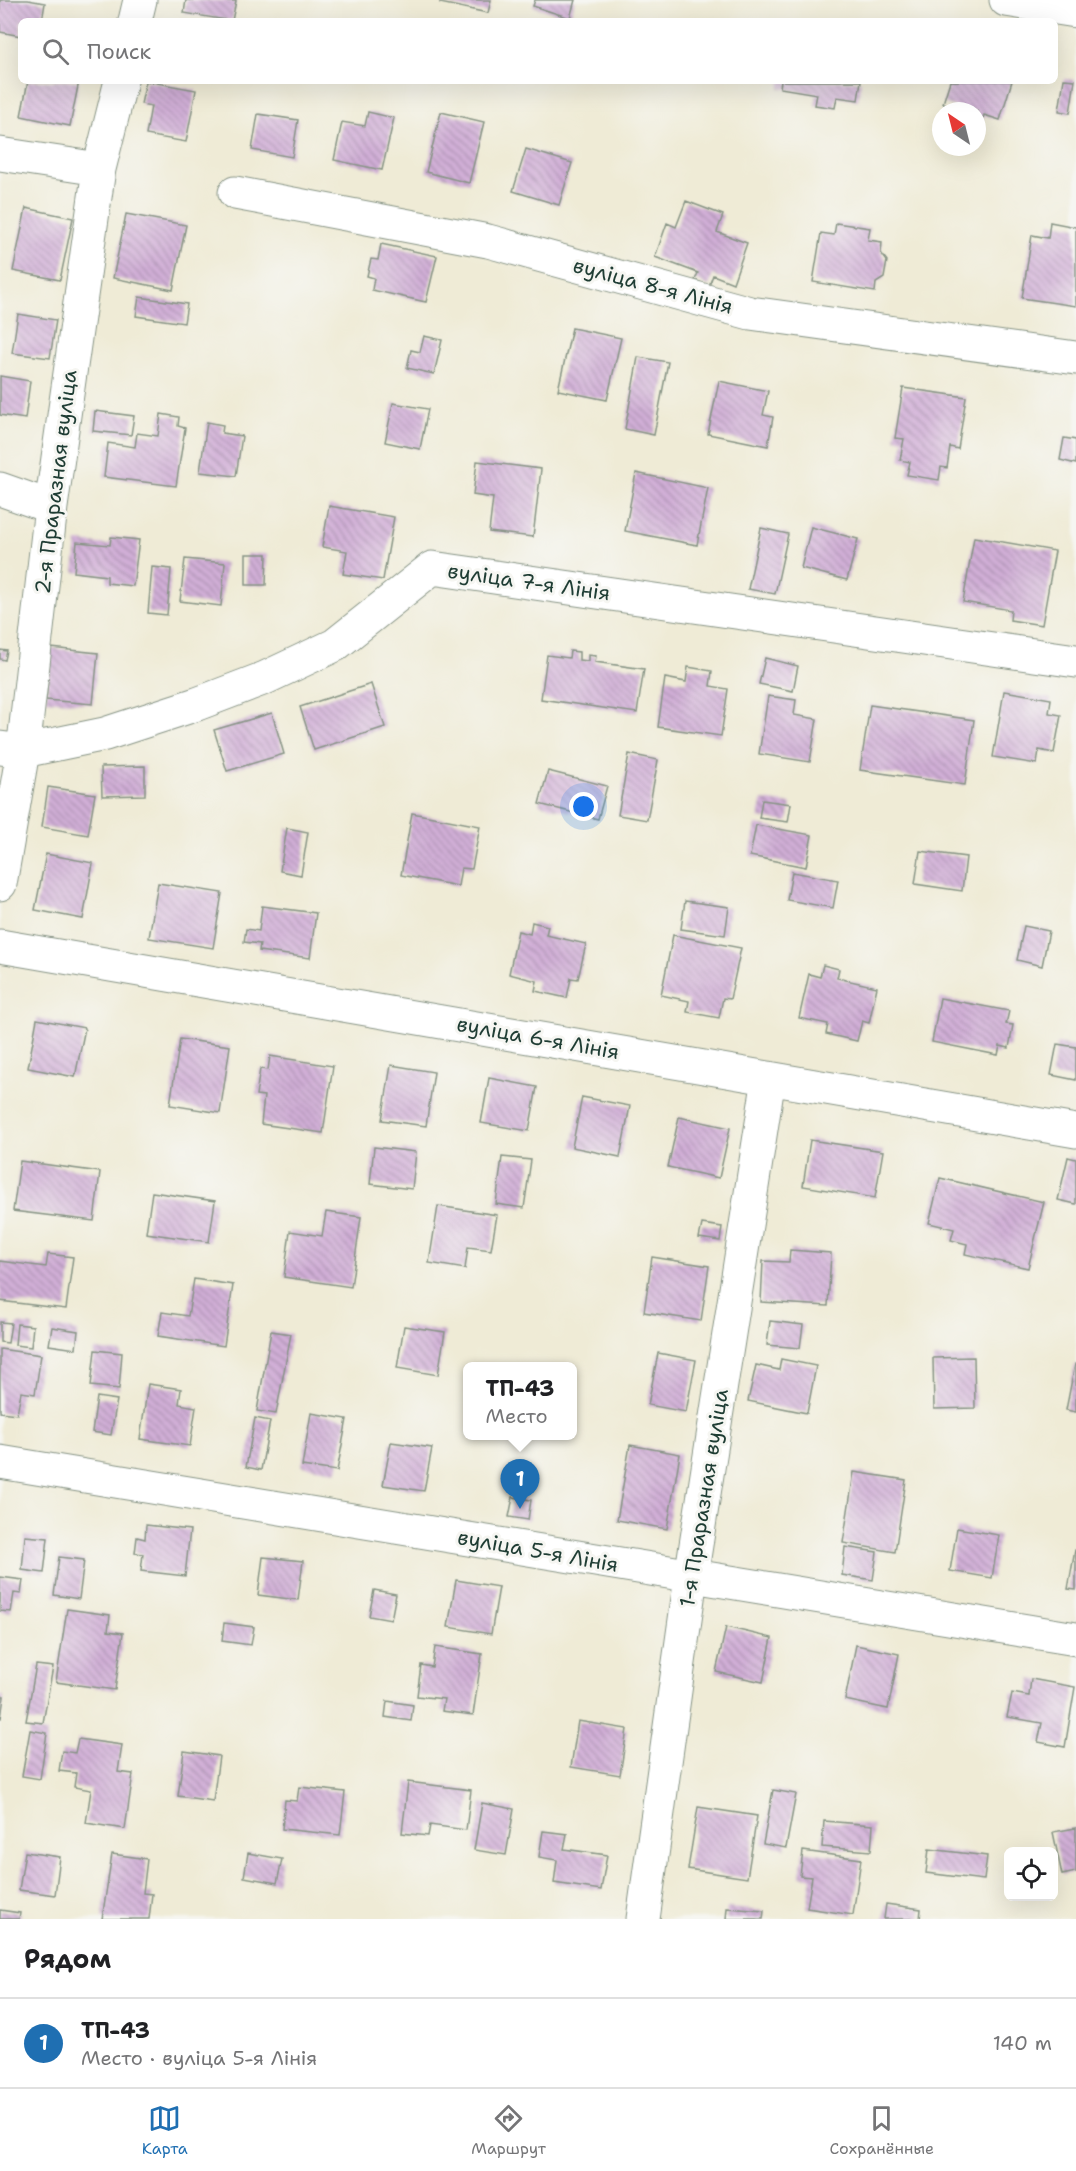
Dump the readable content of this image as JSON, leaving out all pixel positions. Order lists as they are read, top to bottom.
{
  "streets": {
    "street": [
      "вуліца 8-я Лінія",
      "2-я Праразная вуліца",
      "вуліца 7-я Лінія",
      "вуліца 6-я Лінія",
      "1-я Праразная вуліца",
      "вуліца 5-я Лінія"
    ]
  },
  "crossings": [
    ["2-я Праразная вуліца", "вуліца 7-я Лінія"],
    ["вуліца 6-я Лінія", "1-я Праразная вуліца"],
    ["1-я Праразная вуліца", "вуліца 5-я Лінія"]
  ],
  "north": "top left",
  "page": {
    "search": "Поиск",
    "popup": ["ТП-43", "Место"],
    "pins": "1",
    "heading": "Рядом",
    "list": [
      {
        "mark": "1",
        "name": "ТП-43",
        "note": "Место · вуліца 5-я Лінія",
        "value": "140 m"
      }
    ],
    "nav": ["Карта", "Маршрут", "Сохранённые"]
  }
}
